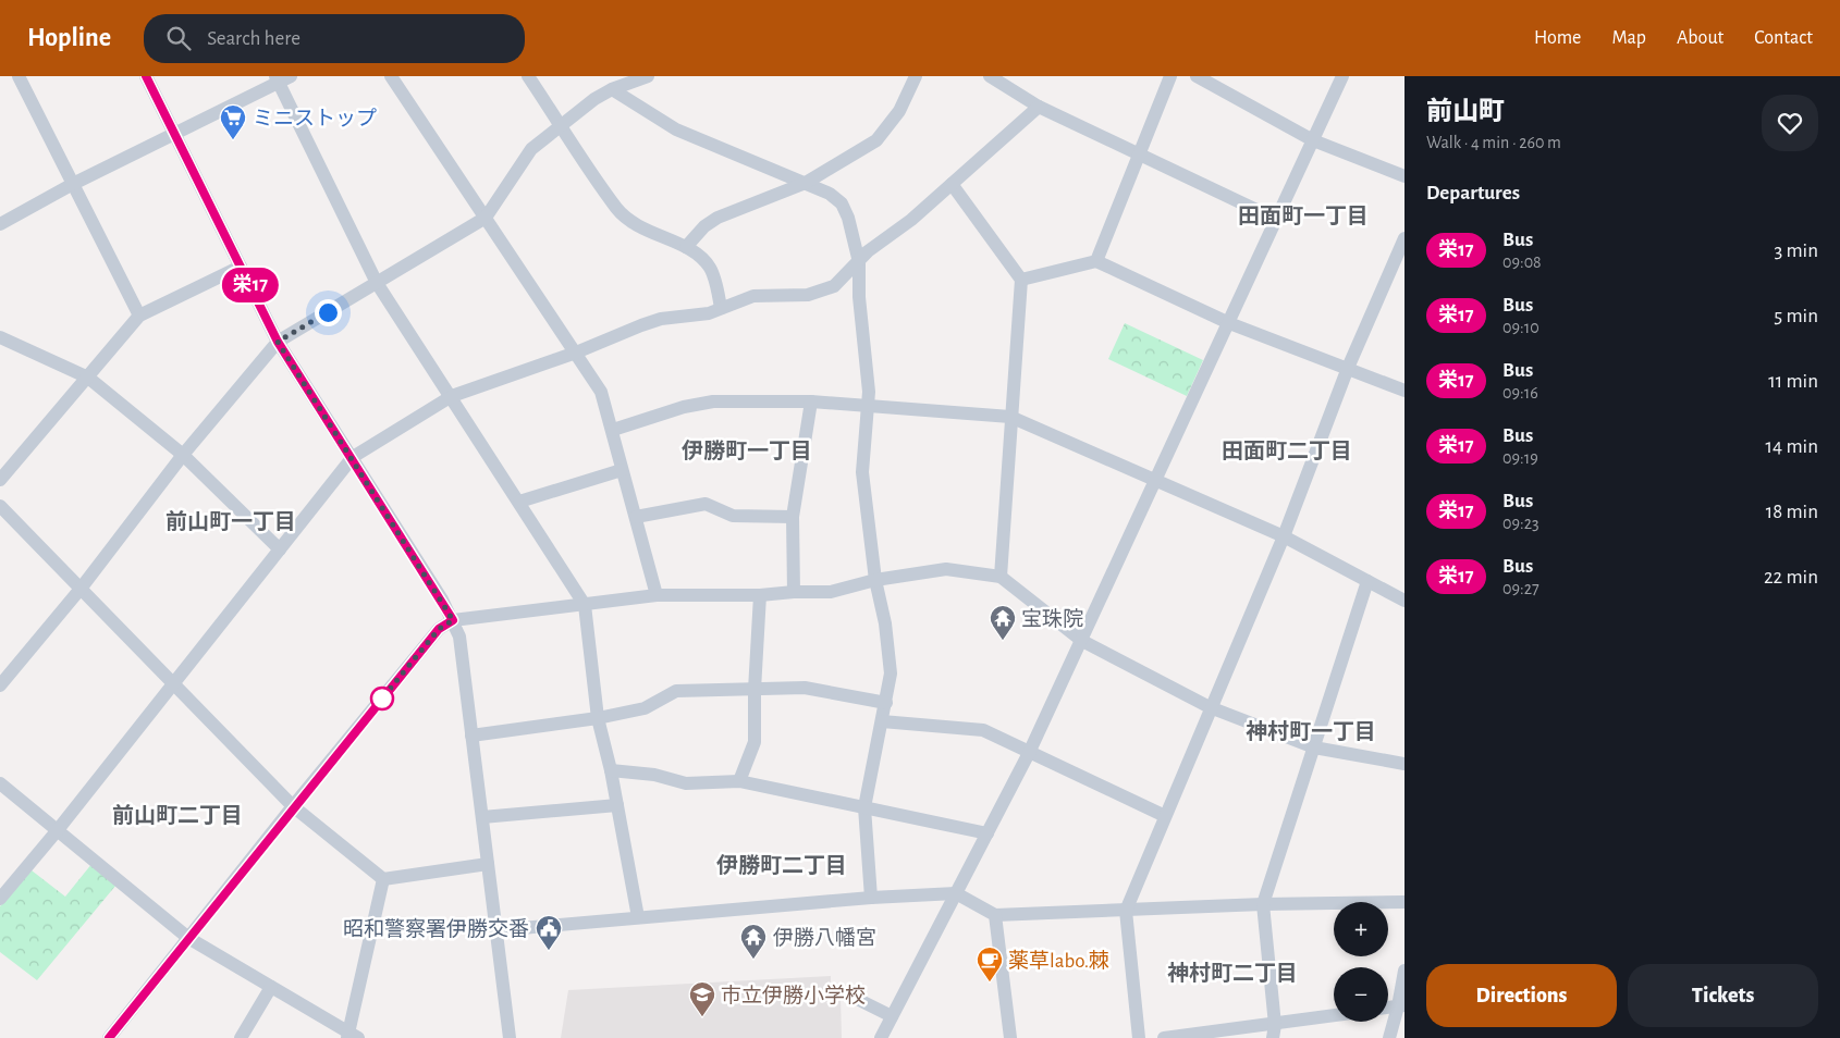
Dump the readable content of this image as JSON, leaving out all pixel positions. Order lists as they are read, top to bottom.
{
  "districts": [
    "田面町一丁目",
    "伊勝町一丁目",
    "田面町二丁目",
    "前山町一丁目",
    "神村町一丁目",
    "前山町二丁目",
    "伊勝町二丁目",
    "神村町二丁目"
  ],
  "places": {
    "supermarket": ["ミニストップ"],
    "temple": ["宝珠院", "伊勝八幡宮"],
    "public building": ["昭和警察署伊勝交番"],
    "cafe": ["薬草labo.棘"],
    "school or university": ["市立伊勝小学校"]
  },
  "lines": ["bus line 栄17"],
  "page": {
    "header": "Hopline",
    "search": "Search here",
    "nav": [
      "Home",
      "Map",
      "About",
      "Contact"
    ],
    "on_map": "栄17",
    "heading": [
      ["前山町", "Walk · 4 min · 260 m"],
      "Departures"
    ],
    "list": [
      {
        "mark": "栄17",
        "name": "Bus",
        "note": "09:08",
        "value": "3 min"
      },
      {
        "mark": "栄17",
        "name": "Bus",
        "note": "09:10",
        "value": "5 min"
      },
      {
        "mark": "栄17",
        "name": "Bus",
        "note": "09:16",
        "value": "11 min"
      },
      {
        "mark": "栄17",
        "name": "Bus",
        "note": "09:19",
        "value": "14 min"
      },
      {
        "mark": "栄17",
        "name": "Bus",
        "note": "09:23",
        "value": "18 min"
      },
      {
        "mark": "栄17",
        "name": "Bus",
        "note": "09:27",
        "value": "22 min"
      }
    ],
    "map_buttons": ["+", "−"],
    "buttons": ["Directions", "Tickets"]
  }
}
